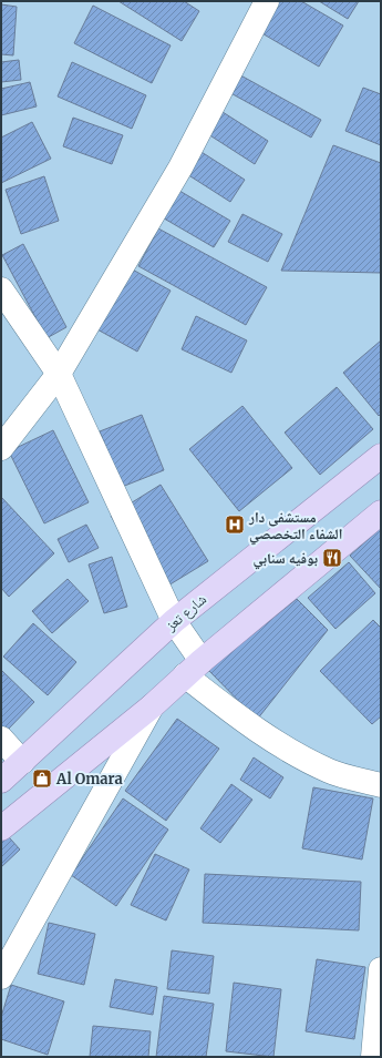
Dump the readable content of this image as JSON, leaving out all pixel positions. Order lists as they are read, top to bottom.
{
  "streets": {
    "main road": ["شارع تعز"]
  },
  "places": {
    "hospital": ["مستشفى دار الشفاء التخصصي"],
    "restaurant": ["بوفيه سنابي"],
    "shop": ["Al Omara"]
  }
}
